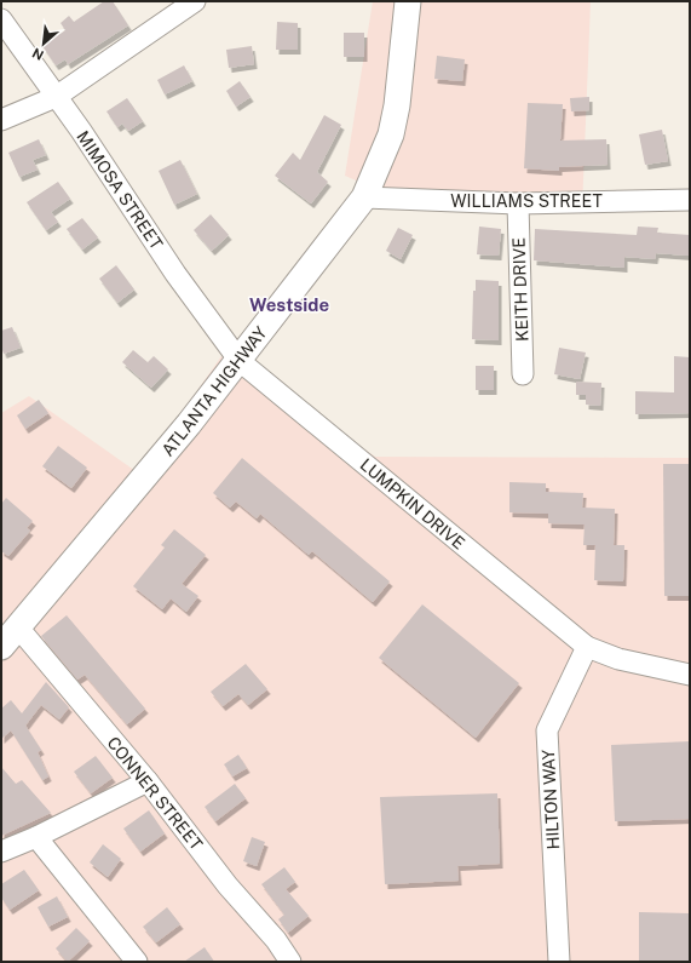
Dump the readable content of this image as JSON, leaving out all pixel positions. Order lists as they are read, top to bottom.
{
  "streets": {
    "main road": ["ATLANTA HIGHWAY"],
    "street": [
      "MIMOSA STREET",
      "WILLIAMS STREET",
      "KEITH DRIVE",
      "LUMPKIN DRIVE",
      "CONNER STREET",
      "HILTON WAY"
    ]
  },
  "crossings": [
    ["MIMOSA STREET", "ATLANTA HIGHWAY"],
    ["MIMOSA STREET", "LUMPKIN DRIVE"],
    ["WILLIAMS STREET", "KEITH DRIVE"],
    ["WILLIAMS STREET", "ATLANTA HIGHWAY"],
    ["ATLANTA HIGHWAY", "LUMPKIN DRIVE"],
    ["ATLANTA HIGHWAY", "CONNER STREET"],
    ["LUMPKIN DRIVE", "HILTON WAY"]
  ],
  "districts": ["Westside"],
  "north": "bottom left"
}
